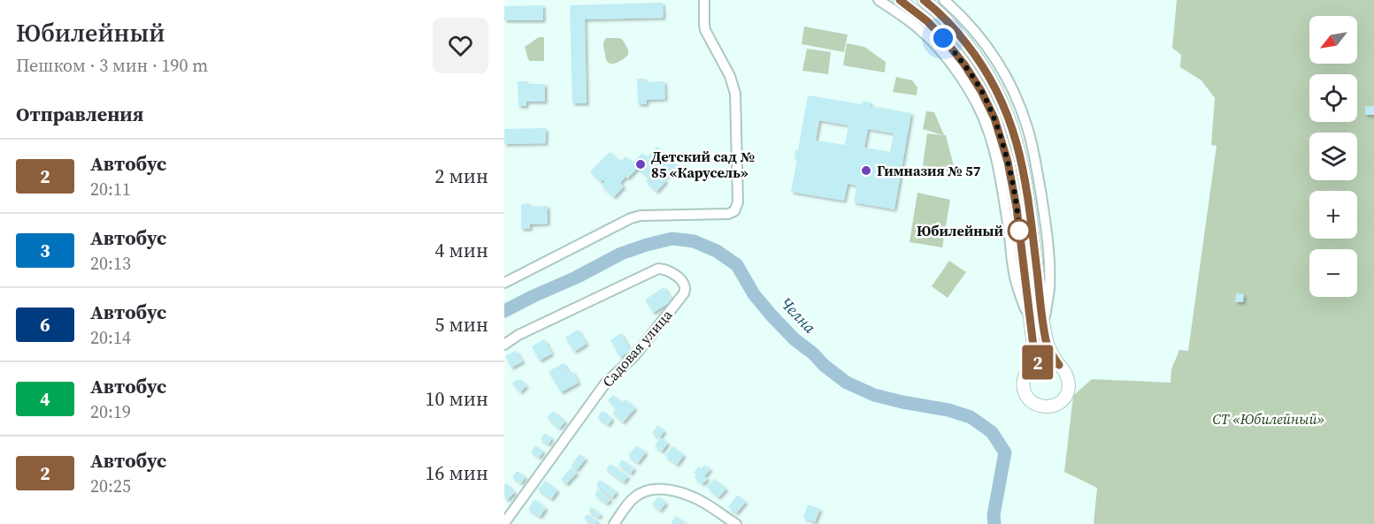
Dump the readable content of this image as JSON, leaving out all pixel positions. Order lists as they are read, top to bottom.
{
  "streets": {
    "street": ["Садовая улица"]
  },
  "water": ["Челна"],
  "parks": ["СТ «Юбилейный»"],
  "places": ["Детский сад № 85 «Карусель»", "Гимназия № 57", "Юбилейный"],
  "lines": ["bus line 2"],
  "north": "bottom left",
  "page": {
    "heading": [
      ["Юбилейный", "Пешком · 3 мин · 190 m"],
      "Отправления"
    ],
    "on_map": "2",
    "map_buttons": ["+", "−"],
    "list": [
      {
        "mark": "2",
        "name": "Автобус",
        "note": "20:11",
        "value": "2 мин"
      },
      {
        "mark": "3",
        "name": "Автобус",
        "note": "20:13",
        "value": "4 мин"
      },
      {
        "mark": "6",
        "name": "Автобус",
        "note": "20:14",
        "value": "5 мин"
      },
      {
        "mark": "4",
        "name": "Автобус",
        "note": "20:19",
        "value": "10 мин"
      },
      {
        "mark": "2",
        "name": "Автобус",
        "note": "20:25",
        "value": "16 мин"
      }
    ]
  }
}
